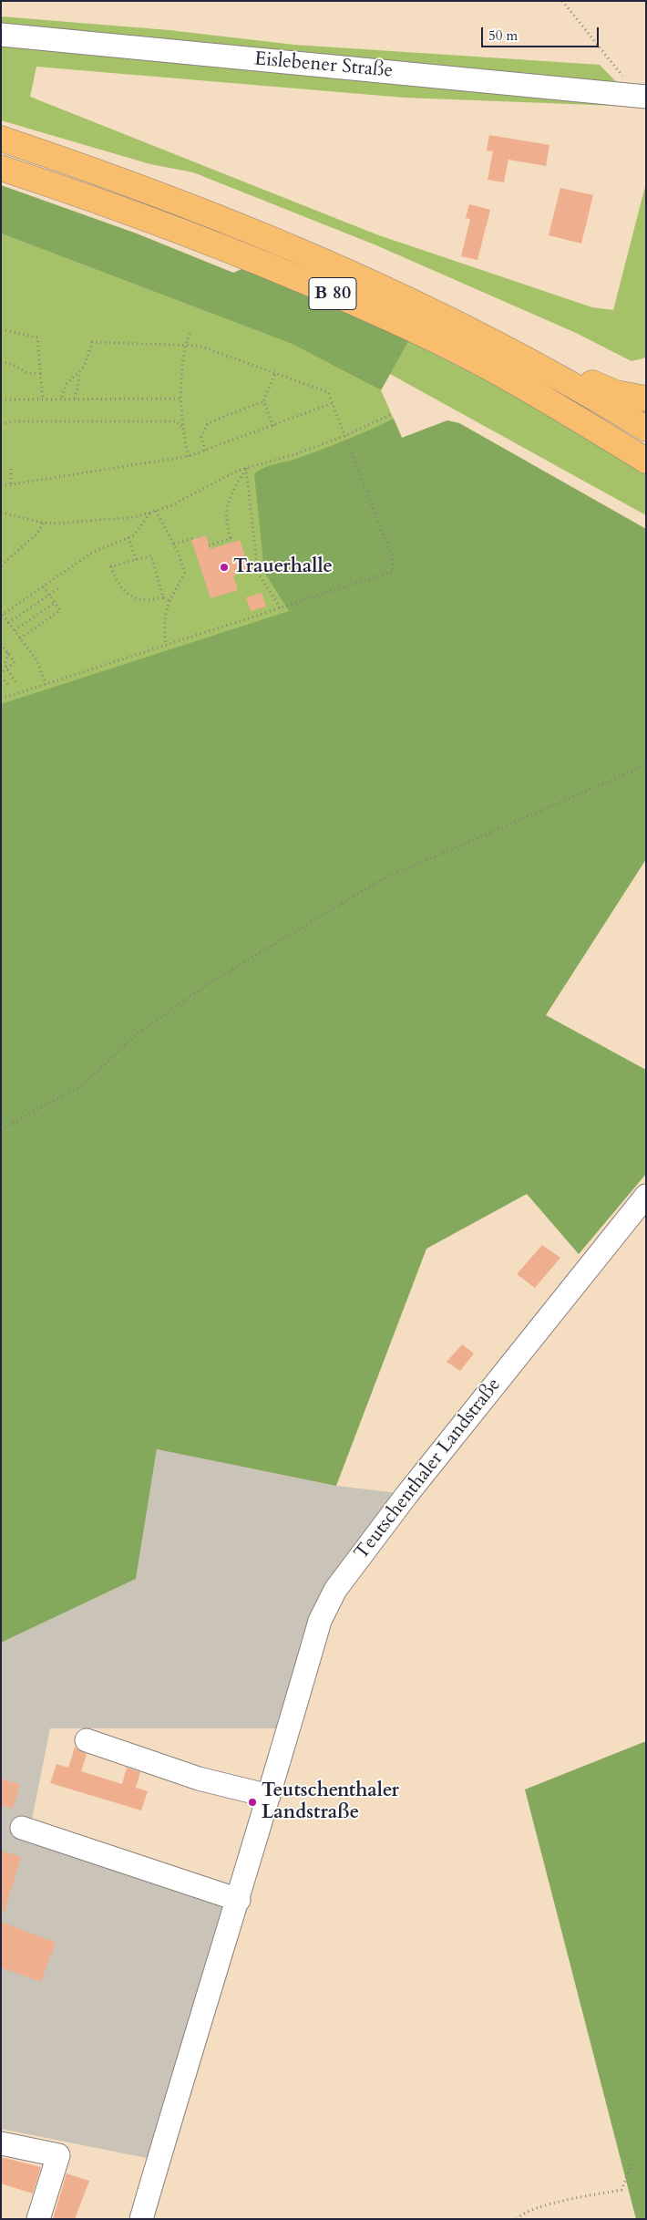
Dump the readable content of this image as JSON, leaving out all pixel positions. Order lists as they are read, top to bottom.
{
  "streets": {
    "highway": ["B 80"],
    "street": ["Eislebener Straße", "Teutschenthaler Landstraße"]
  },
  "places": ["Trauerhalle", "Teutschenthaler Landstraße"],
  "scale_bar": "50 m"
}
